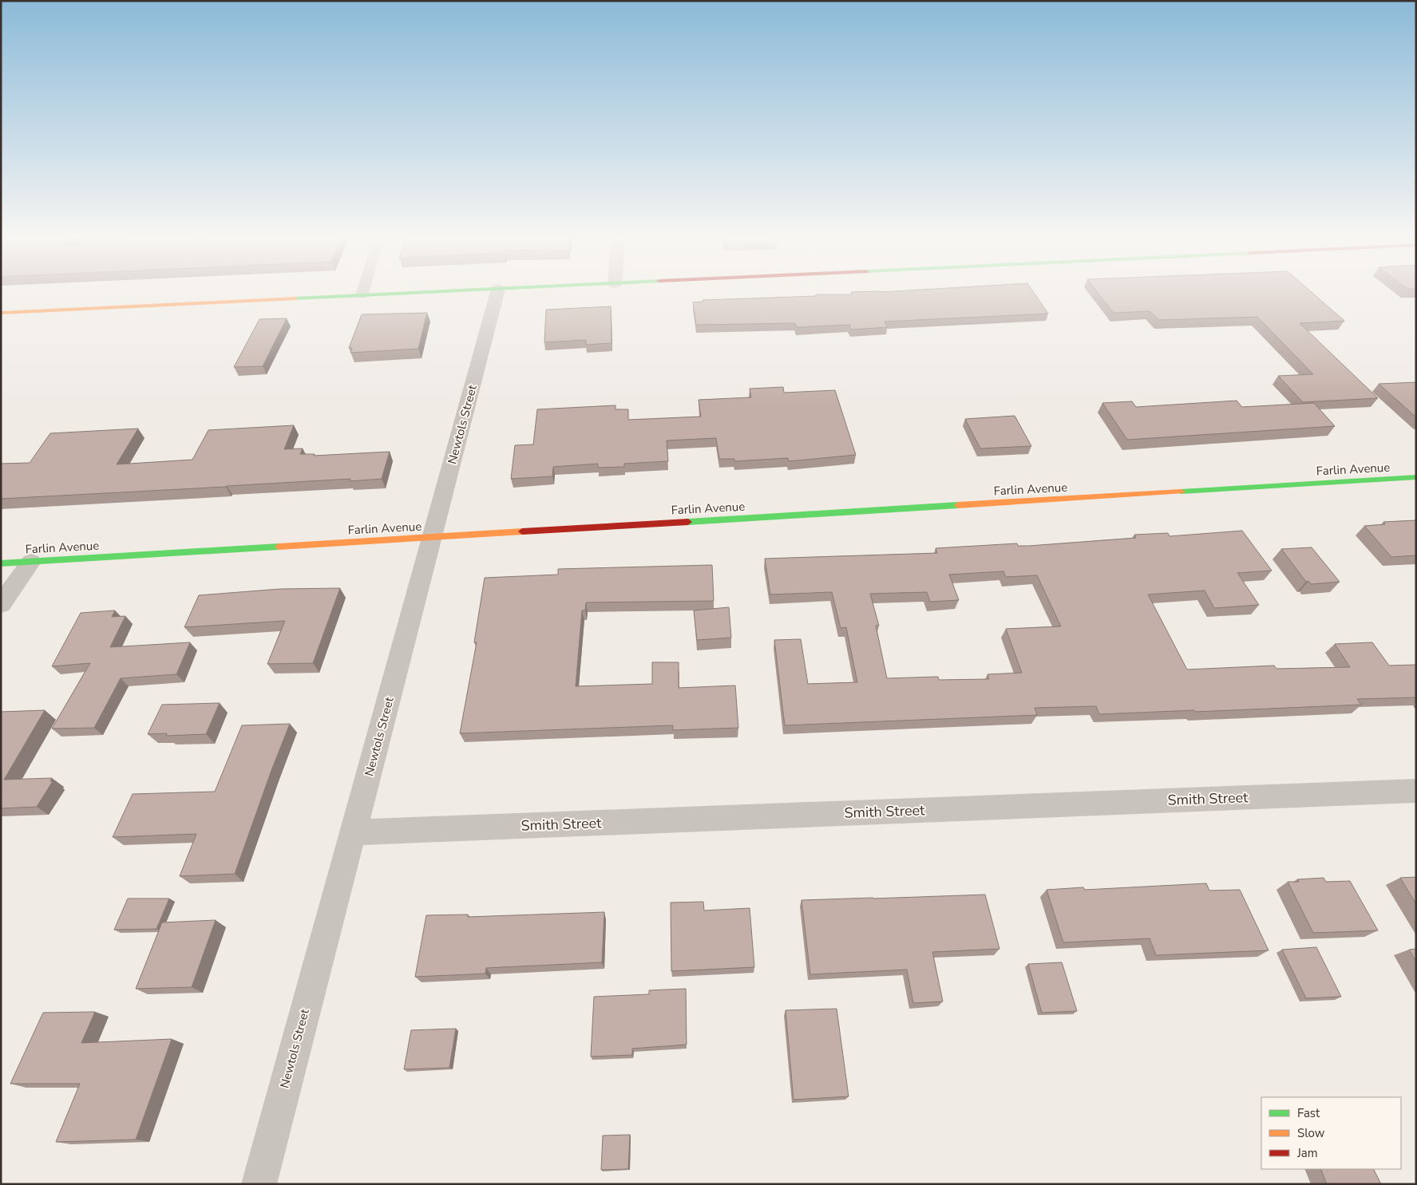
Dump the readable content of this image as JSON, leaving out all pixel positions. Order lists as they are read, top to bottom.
{
  "streets": {
    "street": ["Newtols Street", "Farlin Avenue", "Smith Street"]
  },
  "crossings": [
    ["Newtols Street", "Farlin Avenue"],
    ["Newtols Street", "Smith Street"]
  ],
  "legend": ["Fast", "Slow", "Jam"]
}
